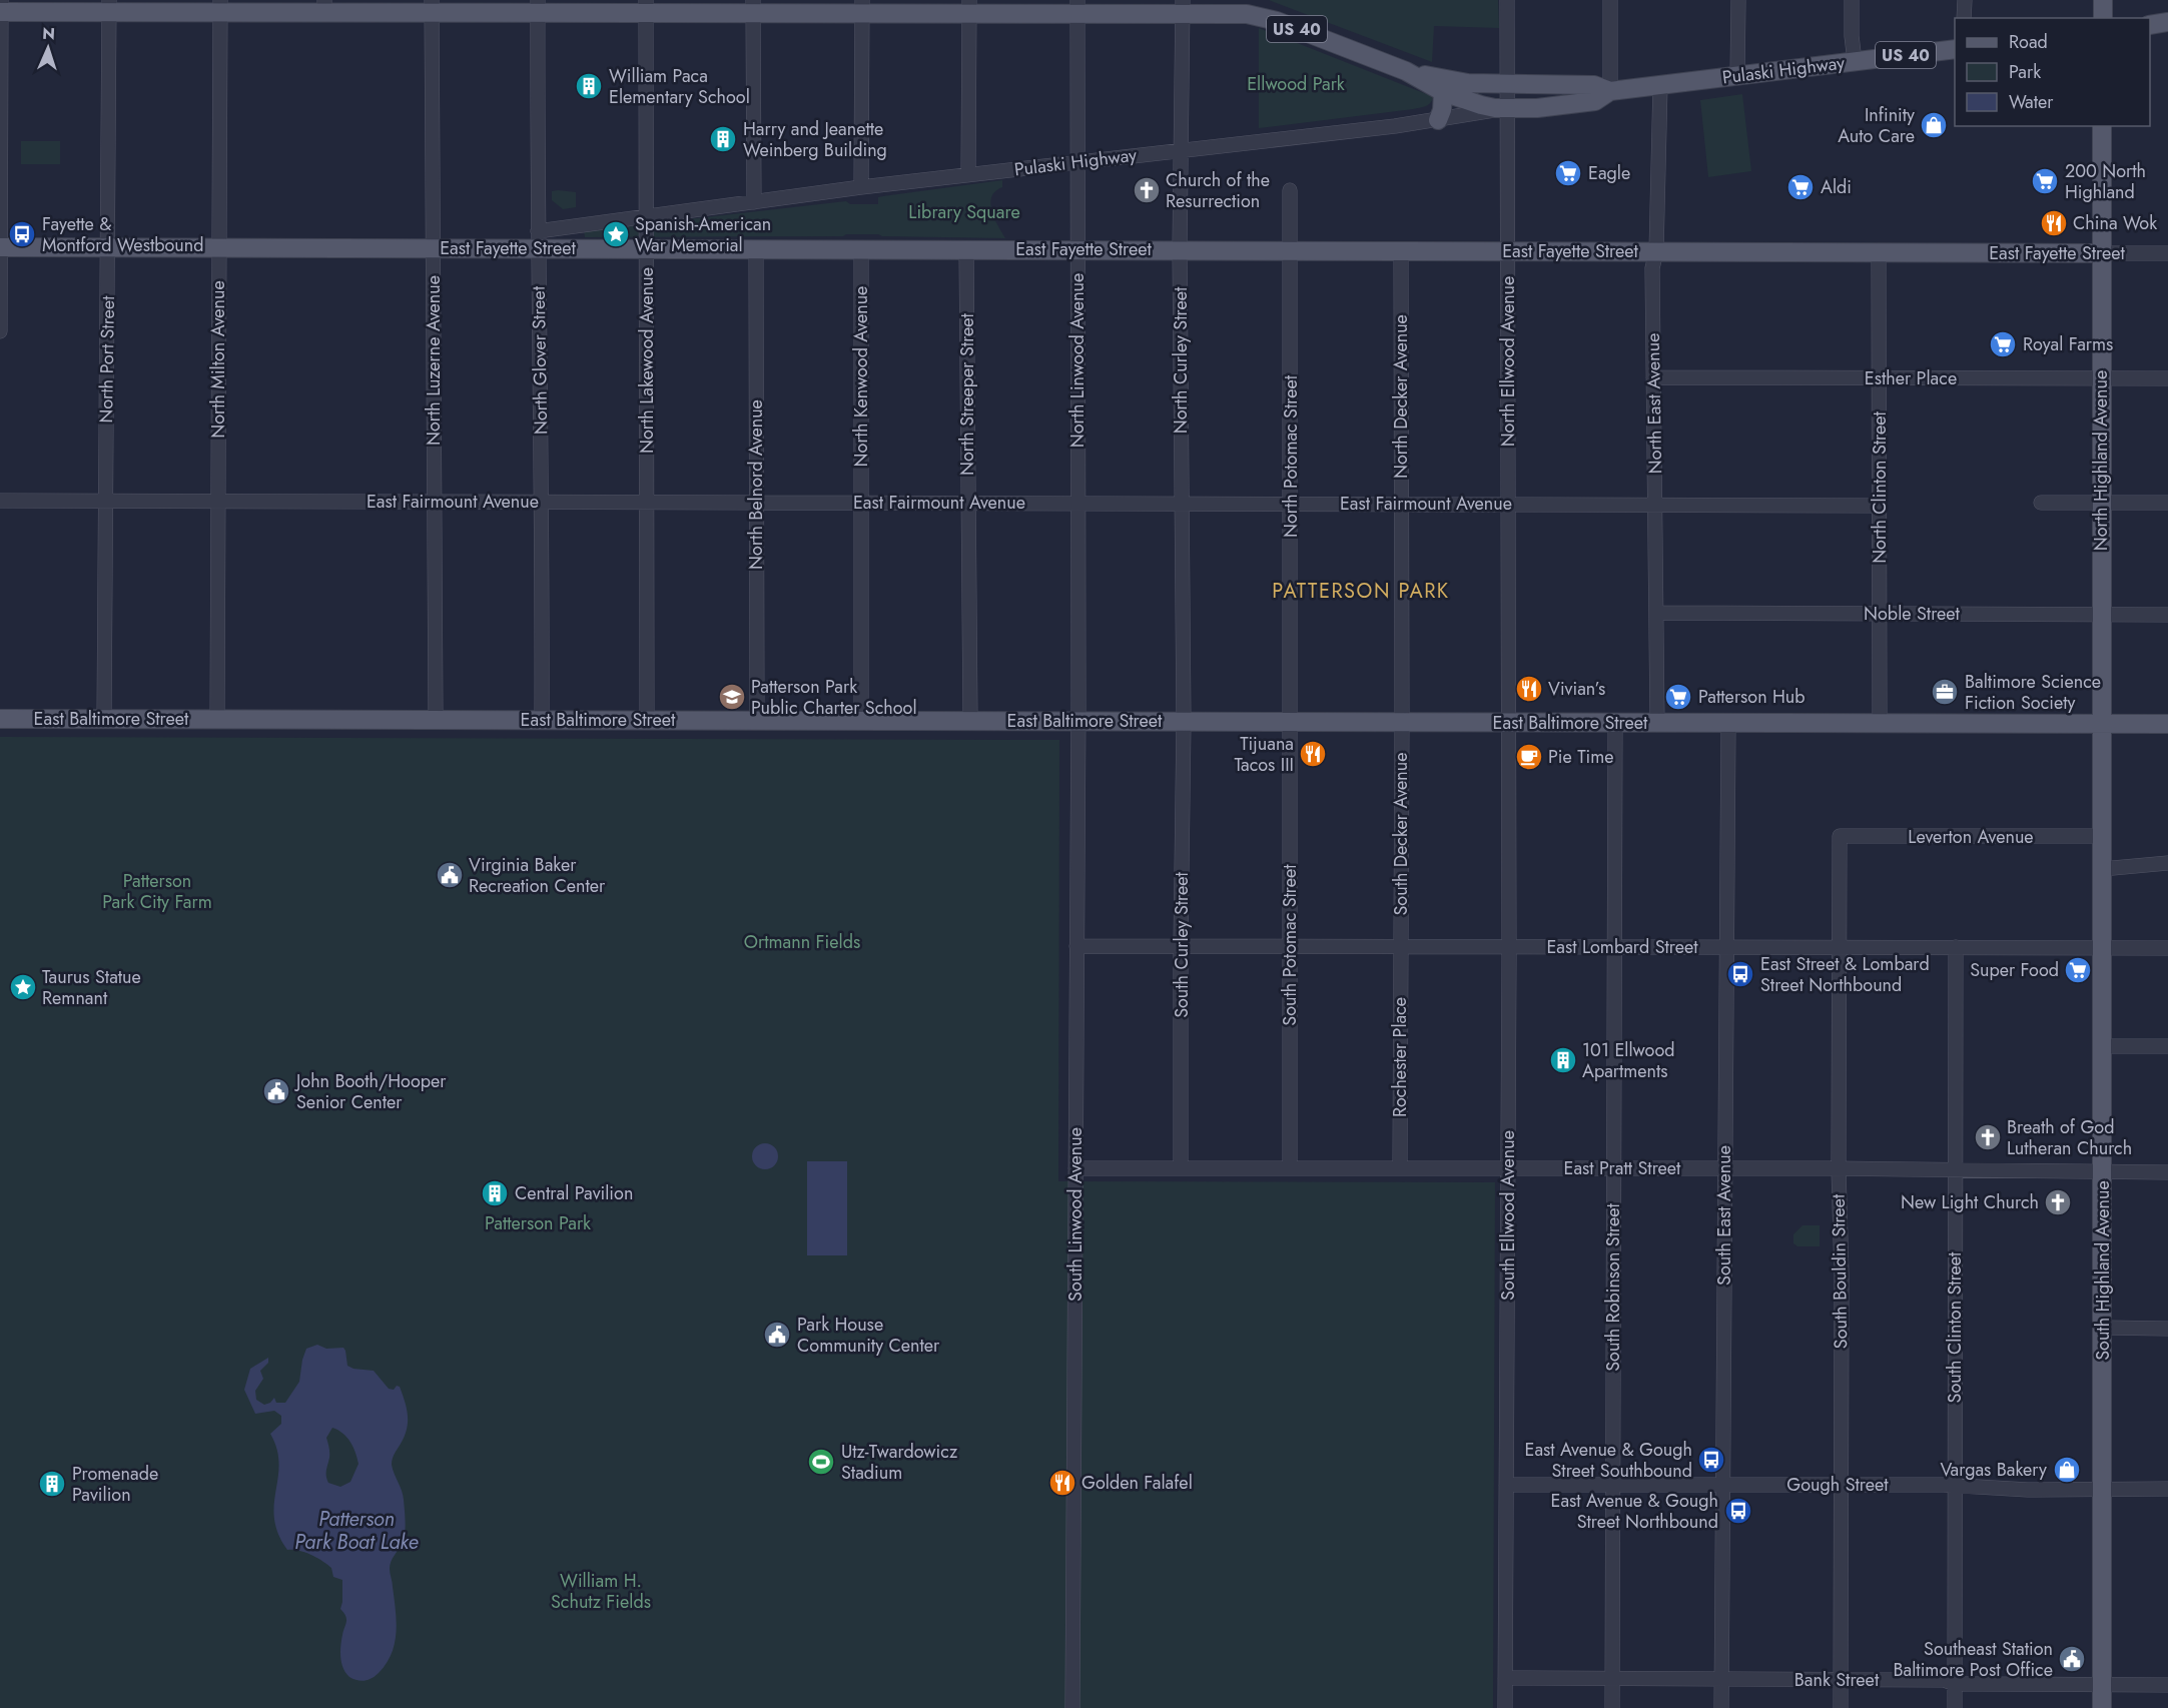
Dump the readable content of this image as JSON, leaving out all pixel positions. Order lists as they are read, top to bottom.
{
  "streets": {
    "main road": [
      "US 40",
      "Pulaski Highway",
      "East Fayette Street",
      "North Highland Avenue",
      "East Baltimore Street",
      "South Highland Avenue"
    ],
    "street": [
      "North Port Street",
      "North Milton Avenue",
      "North Luzerne Avenue",
      "North Glover Street",
      "North Lakewood Avenue",
      "North Linwood Avenue",
      "North Curley Street",
      "North Ellwood Avenue",
      "North Kenwood Avenue",
      "Esther Place",
      "North Streeper Street",
      "North Decker Avenue",
      "North East Avenue",
      "North Potomac Street",
      "North Belnord Avenue",
      "North Clinton Street",
      "East Fairmount Avenue",
      "Noble Street",
      "South Decker Avenue",
      "Leverton Avenue",
      "South Curley Street",
      "South Potomac Street",
      "East Lombard Street",
      "Rochester Place",
      "East Pratt Street",
      "South Linwood Avenue",
      "South Ellwood Avenue",
      "South East Avenue",
      "South Bouldin Street",
      "South Robinson Street",
      "South Clinton Street",
      "Gough Street",
      "Bank Street"
    ]
  },
  "crossings": [
    ["US 40", "Pulaski Highway"],
    ["US 40", "North Port Street"],
    ["US 40", "North Milton Avenue"],
    ["US 40", "North Luzerne Avenue"],
    ["US 40", "North Glover Street"],
    ["US 40", "North Lakewood Avenue"],
    ["US 40", "North Linwood Avenue"],
    ["US 40", "North Curley Street"],
    ["US 40", "North Ellwood Avenue"],
    ["Pulaski Highway", "East Fayette Street"],
    ["Pulaski Highway", "North Glover Street"],
    ["Pulaski Highway", "North Lakewood Avenue"],
    ["Pulaski Highway", "North Linwood Avenue"],
    ["Pulaski Highway", "North Curley Street"],
    ["Pulaski Highway", "North Ellwood Avenue"],
    ["Pulaski Highway", "North East Avenue"],
    ["East Fayette Street", "North Port Street"],
    ["East Fayette Street", "North Milton Avenue"],
    ["East Fayette Street", "North Luzerne Avenue"],
    ["East Fayette Street", "North Glover Street"],
    ["East Fayette Street", "North Lakewood Avenue"],
    ["East Fayette Street", "North Linwood Avenue"],
    ["East Fayette Street", "North Curley Street"],
    ["East Fayette Street", "North Ellwood Avenue"],
    ["East Fayette Street", "North Kenwood Avenue"],
    ["East Fayette Street", "North Streeper Street"],
    ["East Fayette Street", "North Decker Avenue"],
    ["East Fayette Street", "North East Avenue"],
    ["East Fayette Street", "North Potomac Street"],
    ["East Fayette Street", "North Highland Avenue"],
    ["East Fayette Street", "North Belnord Avenue"],
    ["East Fayette Street", "North Clinton Street"],
    ["North Port Street", "East Fairmount Avenue"],
    ["North Port Street", "East Baltimore Street"],
    ["North Milton Avenue", "East Fairmount Avenue"],
    ["North Milton Avenue", "East Baltimore Street"],
    ["North Luzerne Avenue", "East Fairmount Avenue"],
    ["North Luzerne Avenue", "East Baltimore Street"],
    ["North Glover Street", "East Fairmount Avenue"],
    ["North Glover Street", "East Baltimore Street"],
    ["North Lakewood Avenue", "East Fairmount Avenue"],
    ["North Lakewood Avenue", "East Baltimore Street"],
    ["North Linwood Avenue", "East Fairmount Avenue"],
    ["North Linwood Avenue", "East Baltimore Street"],
    ["North Linwood Avenue", "South Linwood Avenue"],
    ["North Curley Street", "East Fairmount Avenue"],
    ["North Curley Street", "East Baltimore Street"],
    ["North Curley Street", "South Curley Street"],
    ["North Ellwood Avenue", "East Fairmount Avenue"],
    ["North Ellwood Avenue", "East Baltimore Street"],
    ["North Ellwood Avenue", "South Ellwood Avenue"],
    ["North Kenwood Avenue", "East Fairmount Avenue"],
    ["North Kenwood Avenue", "East Baltimore Street"],
    ["Esther Place", "North East Avenue"],
    ["Esther Place", "North Highland Avenue"],
    ["Esther Place", "North Clinton Street"],
    ["North Streeper Street", "East Fairmount Avenue"],
    ["North Streeper Street", "East Baltimore Street"],
    ["North Decker Avenue", "East Fairmount Avenue"],
    ["North Decker Avenue", "East Baltimore Street"],
    ["North Decker Avenue", "South Decker Avenue"],
    ["North East Avenue", "East Fairmount Avenue"],
    ["North East Avenue", "Noble Street"],
    ["North East Avenue", "East Baltimore Street"],
    ["North Potomac Street", "East Fairmount Avenue"],
    ["North Potomac Street", "East Baltimore Street"],
    ["North Potomac Street", "South Potomac Street"],
    ["North Highland Avenue", "Noble Street"],
    ["North Highland Avenue", "East Baltimore Street"],
    ["North Highland Avenue", "South Highland Avenue"],
    ["North Belnord Avenue", "East Fairmount Avenue"],
    ["North Belnord Avenue", "East Baltimore Street"],
    ["North Clinton Street", "East Fairmount Avenue"],
    ["North Clinton Street", "Noble Street"],
    ["North Clinton Street", "East Baltimore Street"],
    ["East Baltimore Street", "South Decker Avenue"],
    ["East Baltimore Street", "South Curley Street"],
    ["East Baltimore Street", "South Potomac Street"],
    ["East Baltimore Street", "South Linwood Avenue"],
    ["East Baltimore Street", "South Ellwood Avenue"],
    ["East Baltimore Street", "South East Avenue"],
    ["East Baltimore Street", "South Highland Avenue"],
    ["East Baltimore Street", "South Robinson Street"],
    ["South Decker Avenue", "East Lombard Street"],
    ["South Decker Avenue", "Rochester Place"],
    ["Leverton Avenue", "South Highland Avenue"],
    ["Leverton Avenue", "South Bouldin Street"],
    ["South Curley Street", "East Lombard Street"],
    ["South Curley Street", "East Pratt Street"],
    ["South Potomac Street", "East Lombard Street"],
    ["South Potomac Street", "East Pratt Street"],
    ["East Lombard Street", "Rochester Place"],
    ["East Lombard Street", "South Linwood Avenue"],
    ["East Lombard Street", "South Ellwood Avenue"],
    ["East Lombard Street", "South East Avenue"],
    ["East Lombard Street", "South Highland Avenue"],
    ["East Lombard Street", "South Bouldin Street"],
    ["East Lombard Street", "South Robinson Street"],
    ["East Lombard Street", "South Clinton Street"],
    ["Rochester Place", "East Pratt Street"],
    ["East Pratt Street", "South Linwood Avenue"],
    ["East Pratt Street", "South Ellwood Avenue"],
    ["East Pratt Street", "South East Avenue"],
    ["East Pratt Street", "South Highland Avenue"],
    ["East Pratt Street", "South Bouldin Street"],
    ["East Pratt Street", "South Robinson Street"],
    ["East Pratt Street", "South Clinton Street"],
    ["South Ellwood Avenue", "Gough Street"],
    ["South Ellwood Avenue", "Bank Street"],
    ["South East Avenue", "Gough Street"],
    ["South East Avenue", "Bank Street"],
    ["South Highland Avenue", "Gough Street"],
    ["South Highland Avenue", "Bank Street"],
    ["South Bouldin Street", "Gough Street"],
    ["South Bouldin Street", "Bank Street"],
    ["South Robinson Street", "Gough Street"],
    ["South Robinson Street", "Bank Street"],
    ["South Clinton Street", "Gough Street"],
    ["South Clinton Street", "Bank Street"]
  ],
  "districts": ["PATTERSON PARK"],
  "water": ["Patterson Park Boat Lake"],
  "parks": [
    "Ellwood Park",
    "Library Square",
    "Patterson Park City Farm",
    "Ortmann Fields",
    "Patterson Park",
    "William H. Schutz Fields"
  ],
  "places": {
    "building": [
      "William Paca Elementary School",
      "Harry and Jeanette Weinberg Building",
      "101 Ellwood Apartments",
      "Central Pavilion",
      "Promenade Pavilion"
    ],
    "shop": ["Infinity Auto Care", "Vargas Bakery"],
    "supermarket": [
      "Eagle",
      "200 North Highland",
      "Aldi",
      "Royal Farms",
      "Patterson Hub",
      "Super Food"
    ],
    "church": ["Church of the Resurrection", "Breath of God Lutheran Church", "New Light Church"],
    "restaurant": [
      "China Wok",
      "Vivian’s",
      "Tijuana Tacos III",
      "Golden Falafel"
    ],
    "bus stop": [
      "Fayette & Montford Westbound",
      "East Street & Lombard Street Northbound",
      "East Avenue & Gough Street Southbound",
      "East Avenue & Gough Street Northbound"
    ],
    "place": ["Spanish-American War Memorial", "Taurus Statue Remnant"],
    "office": ["Baltimore Science Fiction Society"],
    "school or university": ["Patterson Park Public Charter School"],
    "cafe": ["Pie Time"],
    "public building": [
      "Virginia Baker Recreation Center",
      "John Booth/Hooper Senior Center",
      "Park House Community Center",
      "Southeast Station Baltimore Post Office"
    ],
    "sports": ["Utz-Twardowicz Stadium"]
  },
  "legend": ["Road", "Park", "Water"],
  "north": "top"
}
